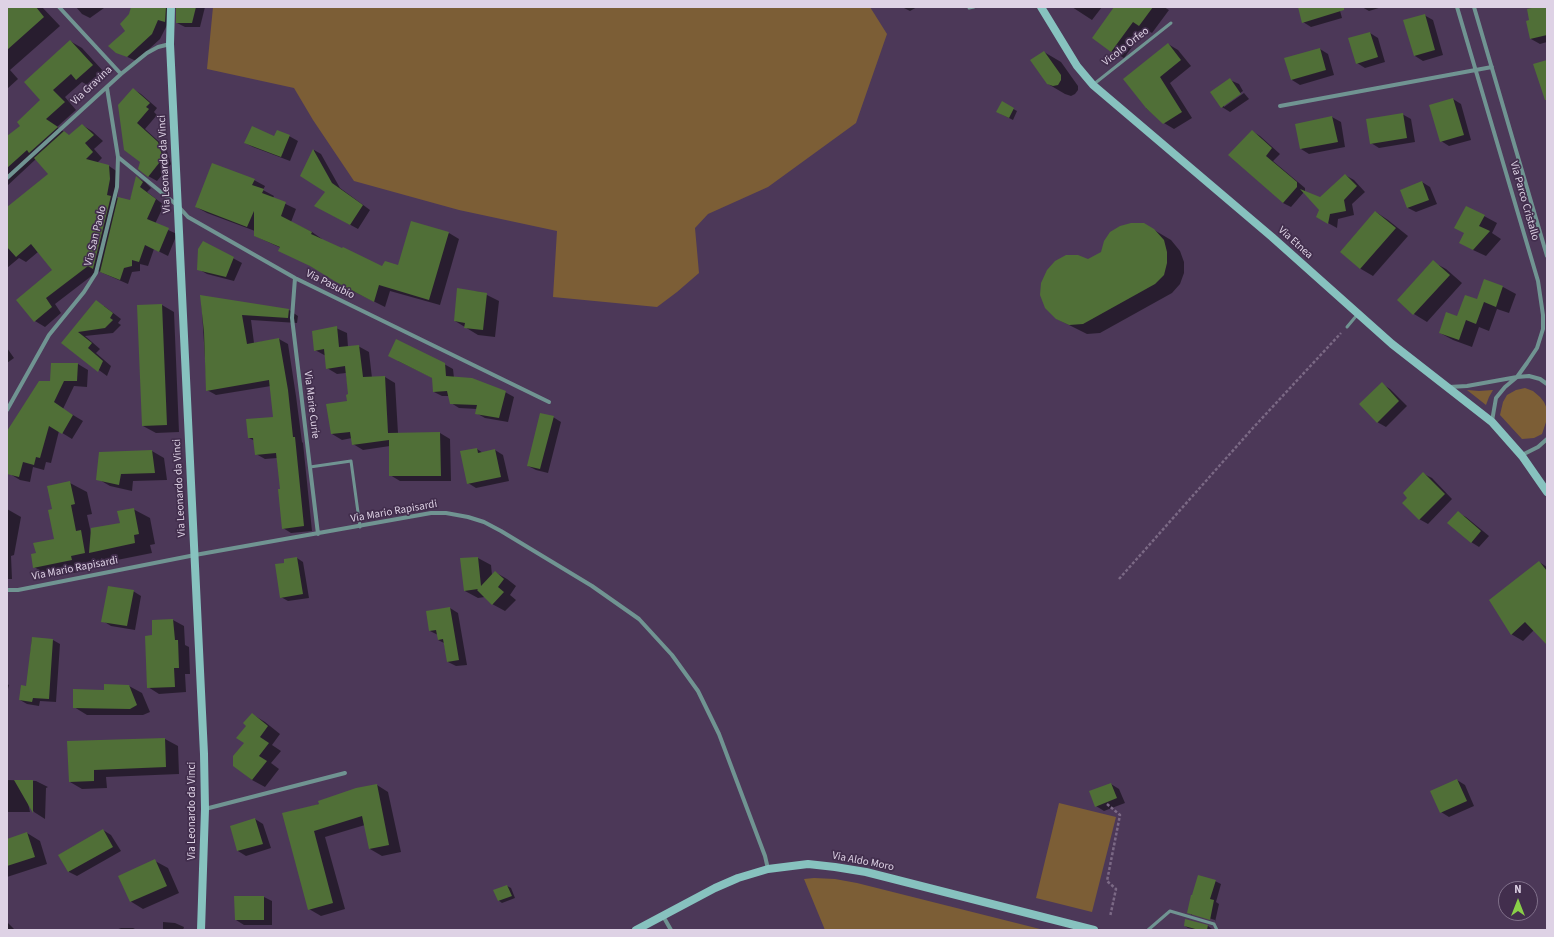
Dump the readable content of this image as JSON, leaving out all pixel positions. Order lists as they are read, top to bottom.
{
  "streets": {
    "main road": ["Via Leonardo da Vinci", "Via Etnea", "Via Aldo Moro"],
    "street": [
      "Via Gravina",
      "Via Parco Cristallo",
      "Via San Paolo",
      "Via Pasubio",
      "Via Marie Curie",
      "Via Mario Rapisardi"
    ],
    "lane": ["Vicolo Orfeo"]
  },
  "crossings": [
    ["Vicolo Orfeo", "Via Etnea"],
    ["Via Gravina", "Via Leonardo da Vinci"],
    ["Via Gravina", "Via San Paolo"],
    ["Via Leonardo da Vinci", "Via Pasubio"],
    ["Via Leonardo da Vinci", "Via Mario Rapisardi"],
    ["Via Parco Cristallo", "Via Etnea"],
    ["Via San Paolo", "Via Pasubio"],
    ["Via Pasubio", "Via Marie Curie"],
    ["Via Marie Curie", "Via Mario Rapisardi"],
    ["Via Mario Rapisardi", "Via Aldo Moro"]
  ],
  "north": "top"
}
